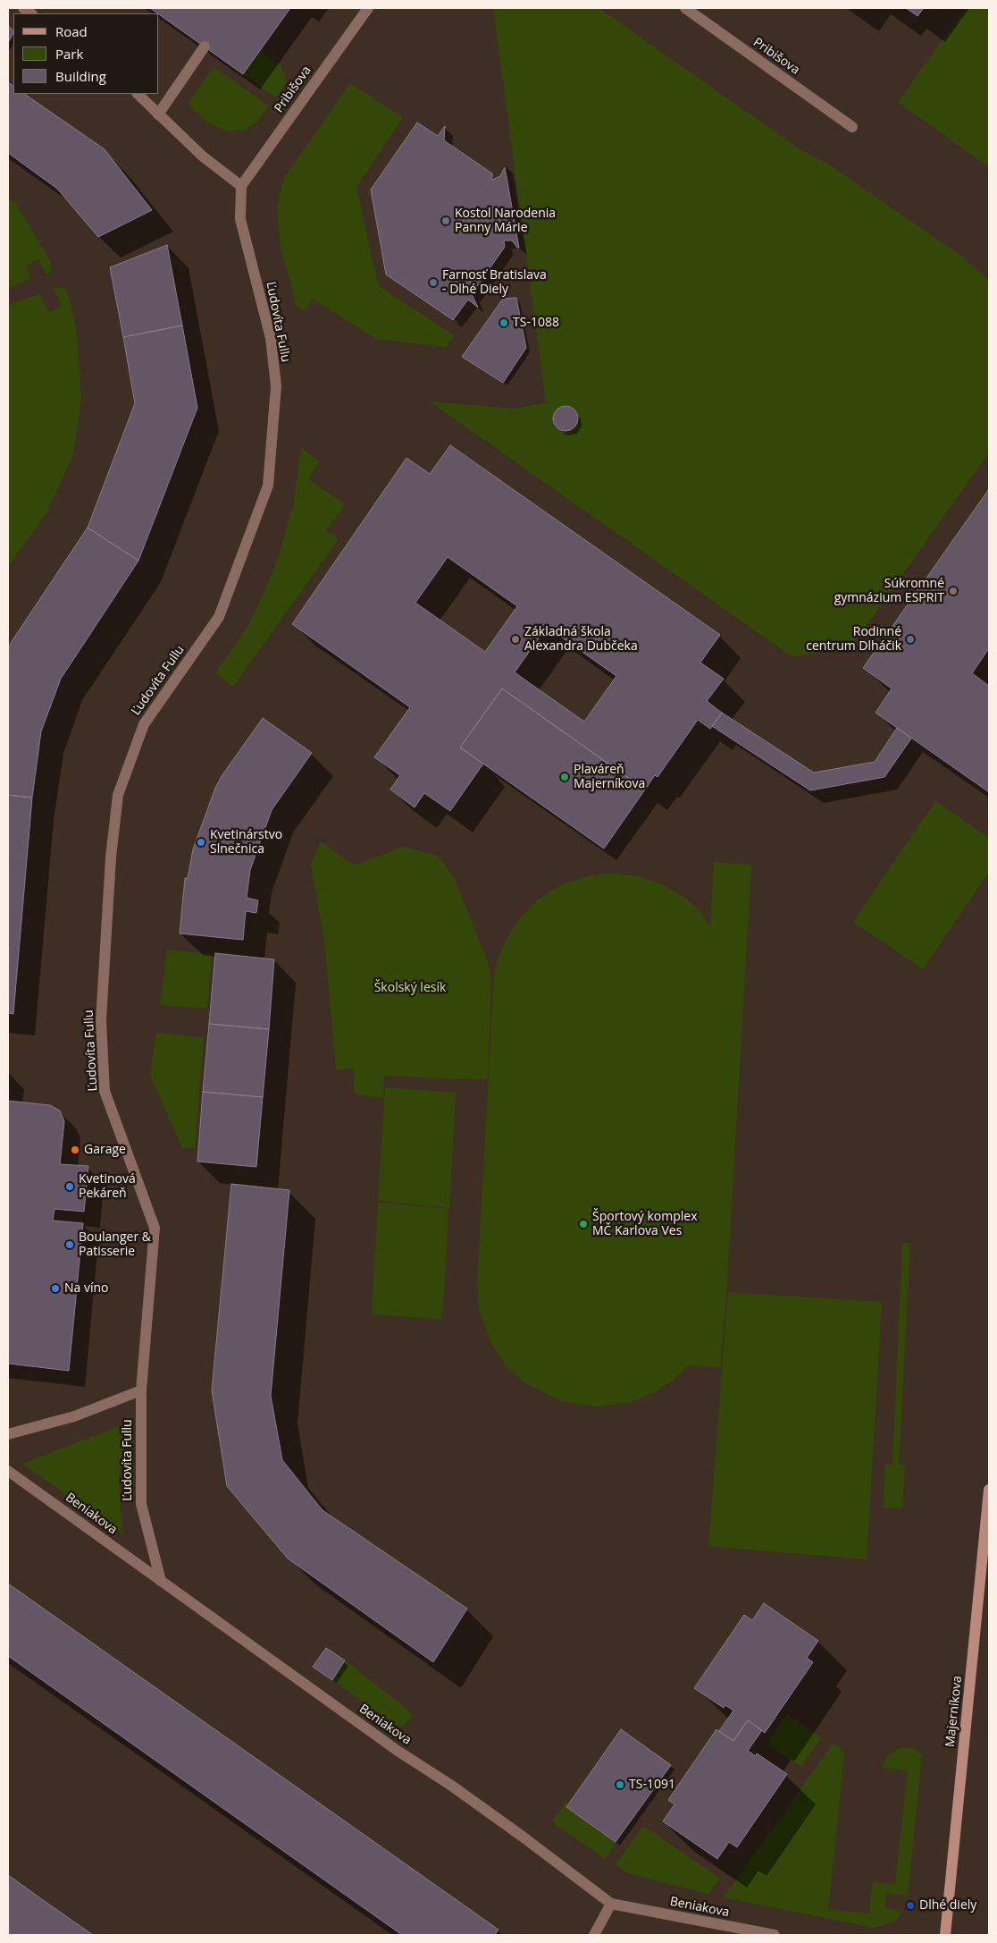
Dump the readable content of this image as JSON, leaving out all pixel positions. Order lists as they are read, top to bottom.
{
  "streets": {
    "street": [
      "Pribišova",
      "Ľudovíta Fullu",
      "Beniakova",
      "Majerníkova"
    ]
  },
  "crossings": [
    ["Pribišova", "Ľudovíta Fullu"],
    ["Ľudovíta Fullu", "Beniakova"]
  ],
  "parks": ["Školský lesík"],
  "places": [
    "Kostol Narodenia Panny Márie",
    "Farnosť Bratislava - Dlhé Diely",
    "TS-1088",
    "Súkromné gymnázium ESPRIT",
    "Základná škola Alexandra Dubčeka",
    "Rodinné centrum Dlháčik",
    "Plaváreň Majerníkova",
    "Kvetinárstvo Slnečnica",
    "Garage",
    "Kvetinová Pekáreň",
    "Športový komplex MČ Karlova Ves",
    "Boulanger & Patisserie",
    "Na víno",
    "TS-1091",
    "Dlhé diely"
  ],
  "legend": ["Road", "Park", "Building"]
}
